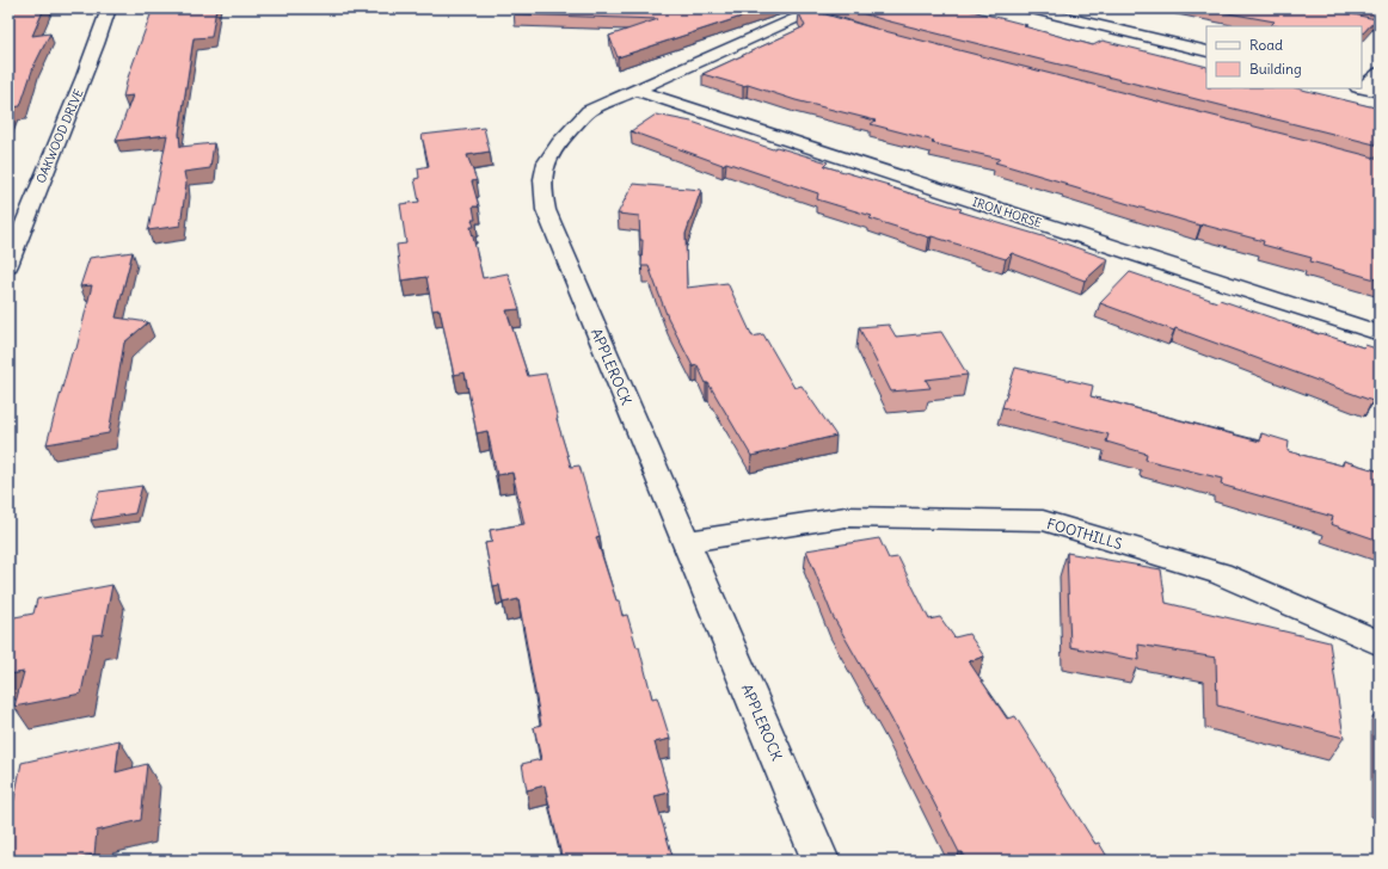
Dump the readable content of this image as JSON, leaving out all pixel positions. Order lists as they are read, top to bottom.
{
  "streets": {
    "street": [
      "OAKWOOD DRIVE",
      "IRON HORSE",
      "APPLEROCK",
      "FOOTHILLS"
    ]
  },
  "crossings": [
    ["IRON HORSE", "APPLEROCK"],
    ["APPLEROCK", "FOOTHILLS"]
  ],
  "legend": ["Road", "Building"]
}
